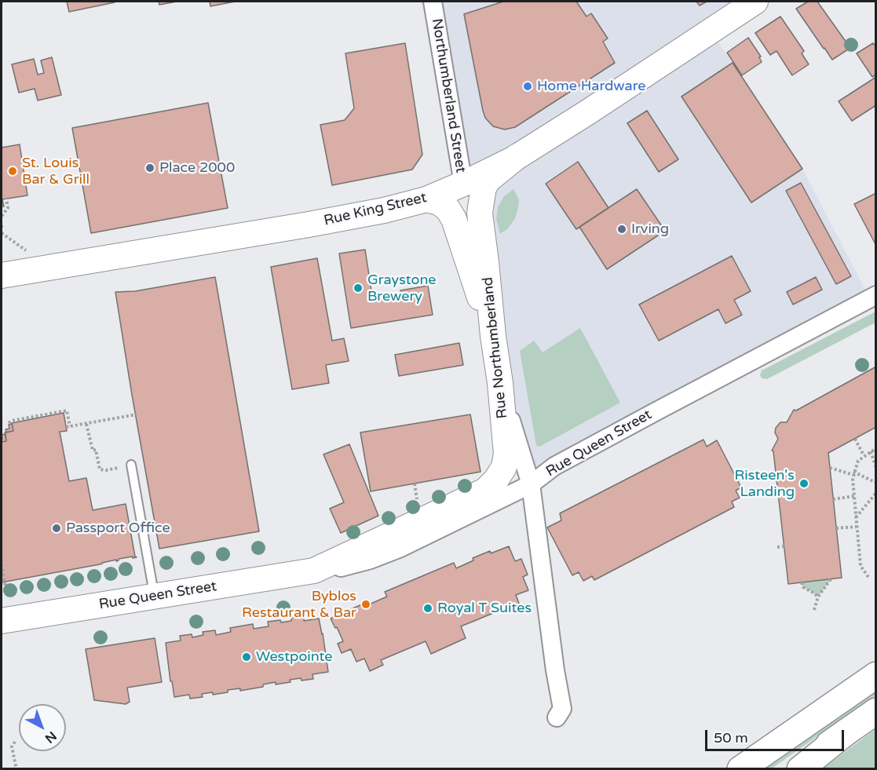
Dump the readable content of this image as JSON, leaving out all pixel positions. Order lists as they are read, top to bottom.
{
  "streets": {
    "main road": [
      "Northumberland Street",
      "Rue King Street",
      "Rue Northumberland",
      "Rue Queen Street"
    ]
  },
  "crossings": [
    ["Northumberland Street", "Rue King Street"],
    ["Northumberland Street", "Rue Northumberland"],
    ["Rue Northumberland", "Rue Queen Street"]
  ],
  "places": [
    "Home Hardware",
    "Place 2000",
    "St. Louis Bar & Grill",
    "Irving",
    "Graystone Brewery",
    "Risteen's Landing",
    "Passport Office",
    "Byblos Restaurant & Bar",
    "Royal T Suites",
    "Westpointe"
  ],
  "scale_bar": "50 m",
  "north": "bottom right"
}
